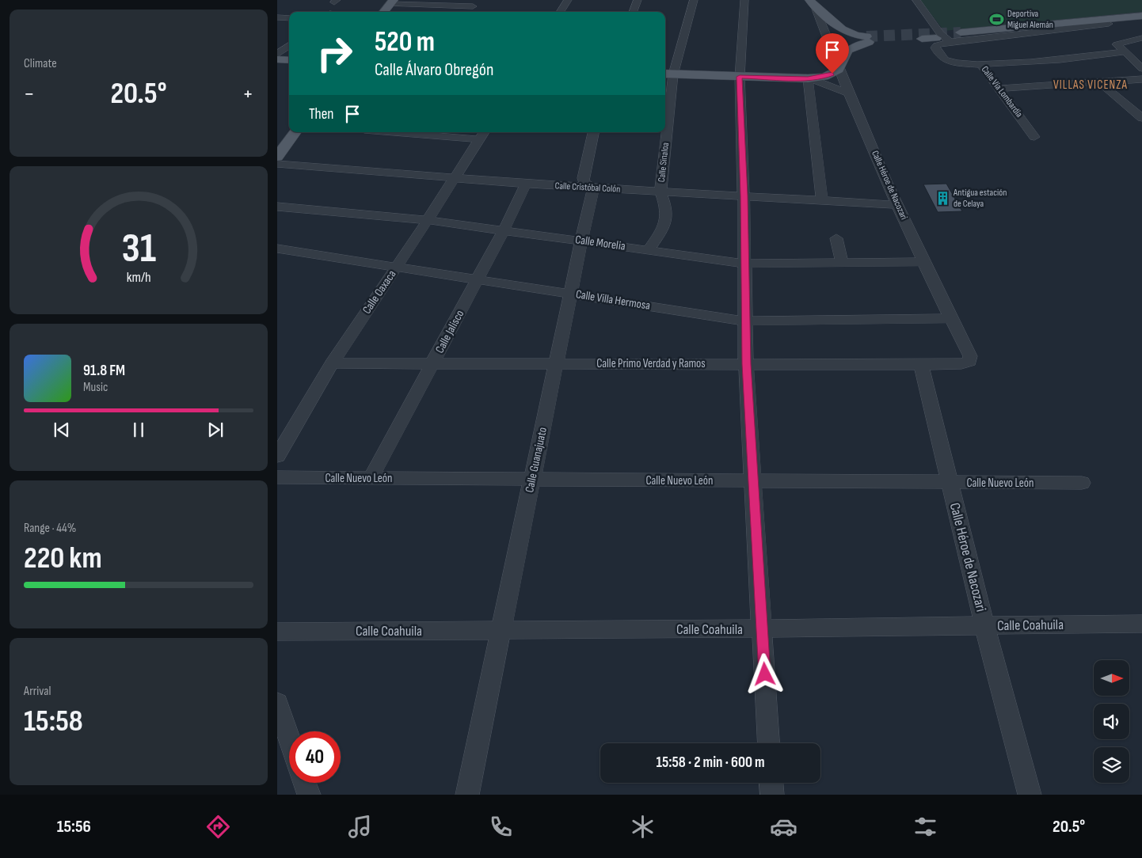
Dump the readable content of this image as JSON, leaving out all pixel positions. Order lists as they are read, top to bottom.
{
  "streets": {
    "street": [
      "Calle Vía Lombardía",
      "Calle Sinaloa",
      "Calle Héroe de Nacozari",
      "Calle Cristóbal Colón",
      "Calle Morelia",
      "Calle Oaxaca",
      "Calle Villa Hermosa",
      "Calle Jalisco",
      "Calle Primo Verdad y Ramos",
      "Calle Guanajuato",
      "Calle Nuevo León",
      "Calle Coahuila"
    ]
  },
  "crossings": [
    ["Calle Sinaloa", "Calle Cristóbal Colón"],
    ["Calle Sinaloa", "Calle Morelia"],
    ["Calle Héroe de Nacozari", "Calle Cristóbal Colón"],
    ["Calle Héroe de Nacozari", "Calle Morelia"],
    ["Calle Héroe de Nacozari", "Calle Villa Hermosa"],
    ["Calle Héroe de Nacozari", "Calle Primo Verdad y Ramos"],
    ["Calle Héroe de Nacozari", "Calle Nuevo León"],
    ["Calle Héroe de Nacozari", "Calle Coahuila"],
    ["Calle Cristóbal Colón", "Calle Oaxaca"],
    ["Calle Cristóbal Colón", "Calle Jalisco"],
    ["Calle Cristóbal Colón", "Calle Guanajuato"],
    ["Calle Morelia", "Calle Oaxaca"],
    ["Calle Morelia", "Calle Jalisco"],
    ["Calle Morelia", "Calle Guanajuato"],
    ["Calle Oaxaca", "Calle Villa Hermosa"],
    ["Calle Oaxaca", "Calle Primo Verdad y Ramos"],
    ["Calle Villa Hermosa", "Calle Jalisco"],
    ["Calle Villa Hermosa", "Calle Guanajuato"],
    ["Calle Jalisco", "Calle Primo Verdad y Ramos"],
    ["Calle Jalisco", "Calle Nuevo León"],
    ["Calle Primo Verdad y Ramos", "Calle Guanajuato"],
    ["Calle Guanajuato", "Calle Nuevo León"],
    ["Calle Guanajuato", "Calle Coahuila"]
  ],
  "districts": ["VILLAS VICENZA"],
  "places": {
    "sports": ["Deportiva Miguel Alemán"],
    "building": ["Antigua estación de Celaya"]
  },
  "north": "right",
  "page": {
    "tile": [
      "Climate",
      ["Range · 44%", "220 km"],
      ["Arrival", "15:58"]
    ],
    "turn": ["520 m", "Calle Álvaro Obregón"],
    "heat": ["−", "20.5°", "+"],
    "then": "Then",
    "song": ["91.8 FM", "Music"],
    "limit": "40",
    "trip": "15:58 · 2 min · 600 m",
    "tabs": ["15:56", "20.5°"],
    "gauge": ["31", "km/h"]
  }
}
